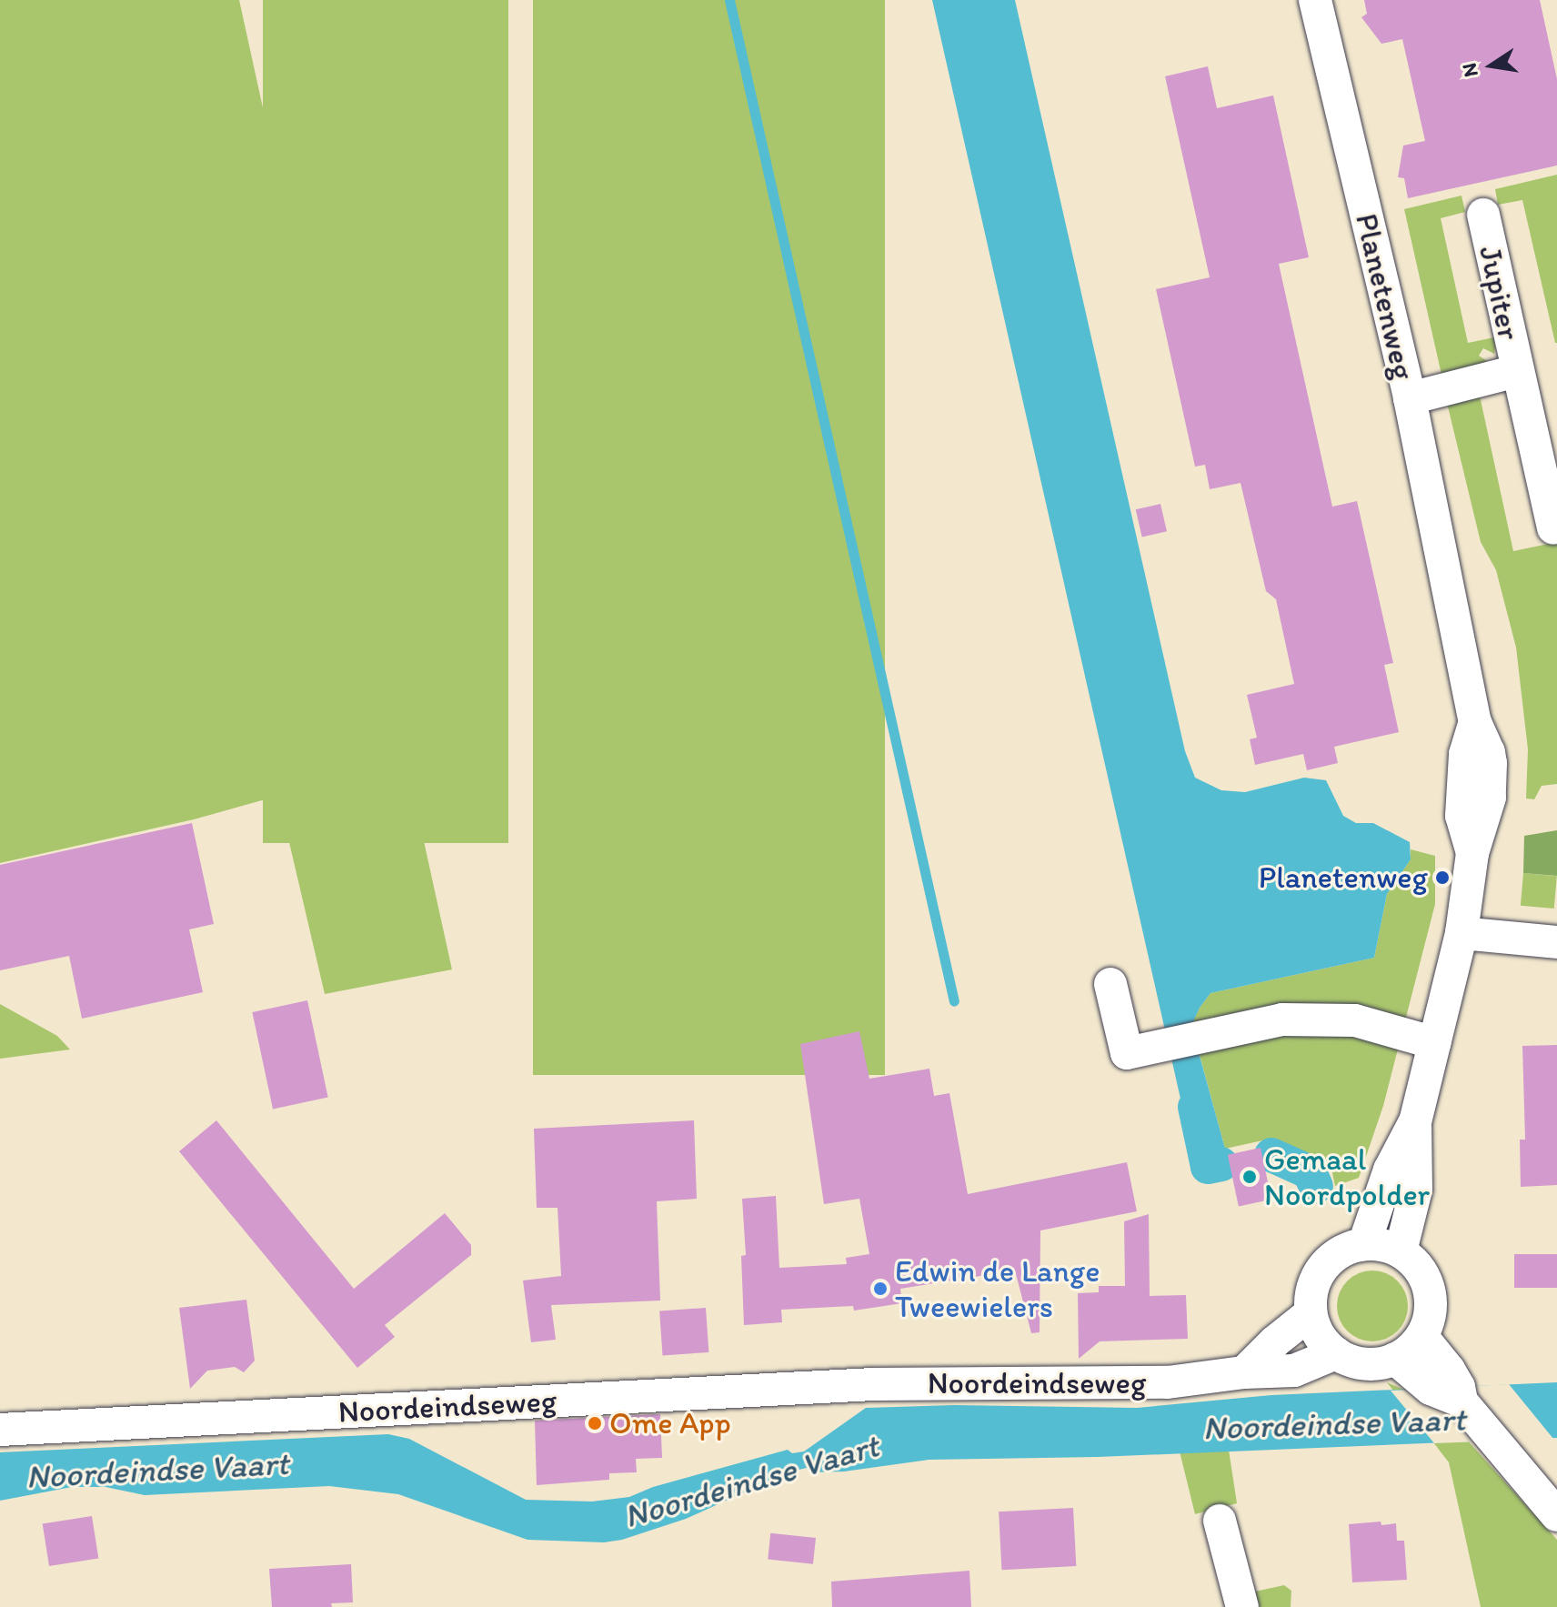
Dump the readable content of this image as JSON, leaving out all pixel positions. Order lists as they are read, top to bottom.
{
  "streets": {
    "street": ["Jupiter", "Planetenweg", "Noordeindseweg"]
  },
  "crossings": [
    ["Jupiter", "Planetenweg"],
    ["Planetenweg", "Noordeindseweg"]
  ],
  "water": ["Noordeindse Vaart"],
  "places": [
    "Planetenweg",
    "Gemaal Noordpolder",
    "Edwin de Lange Tweewielers",
    "Ome App"
  ],
  "north": "left"
}
